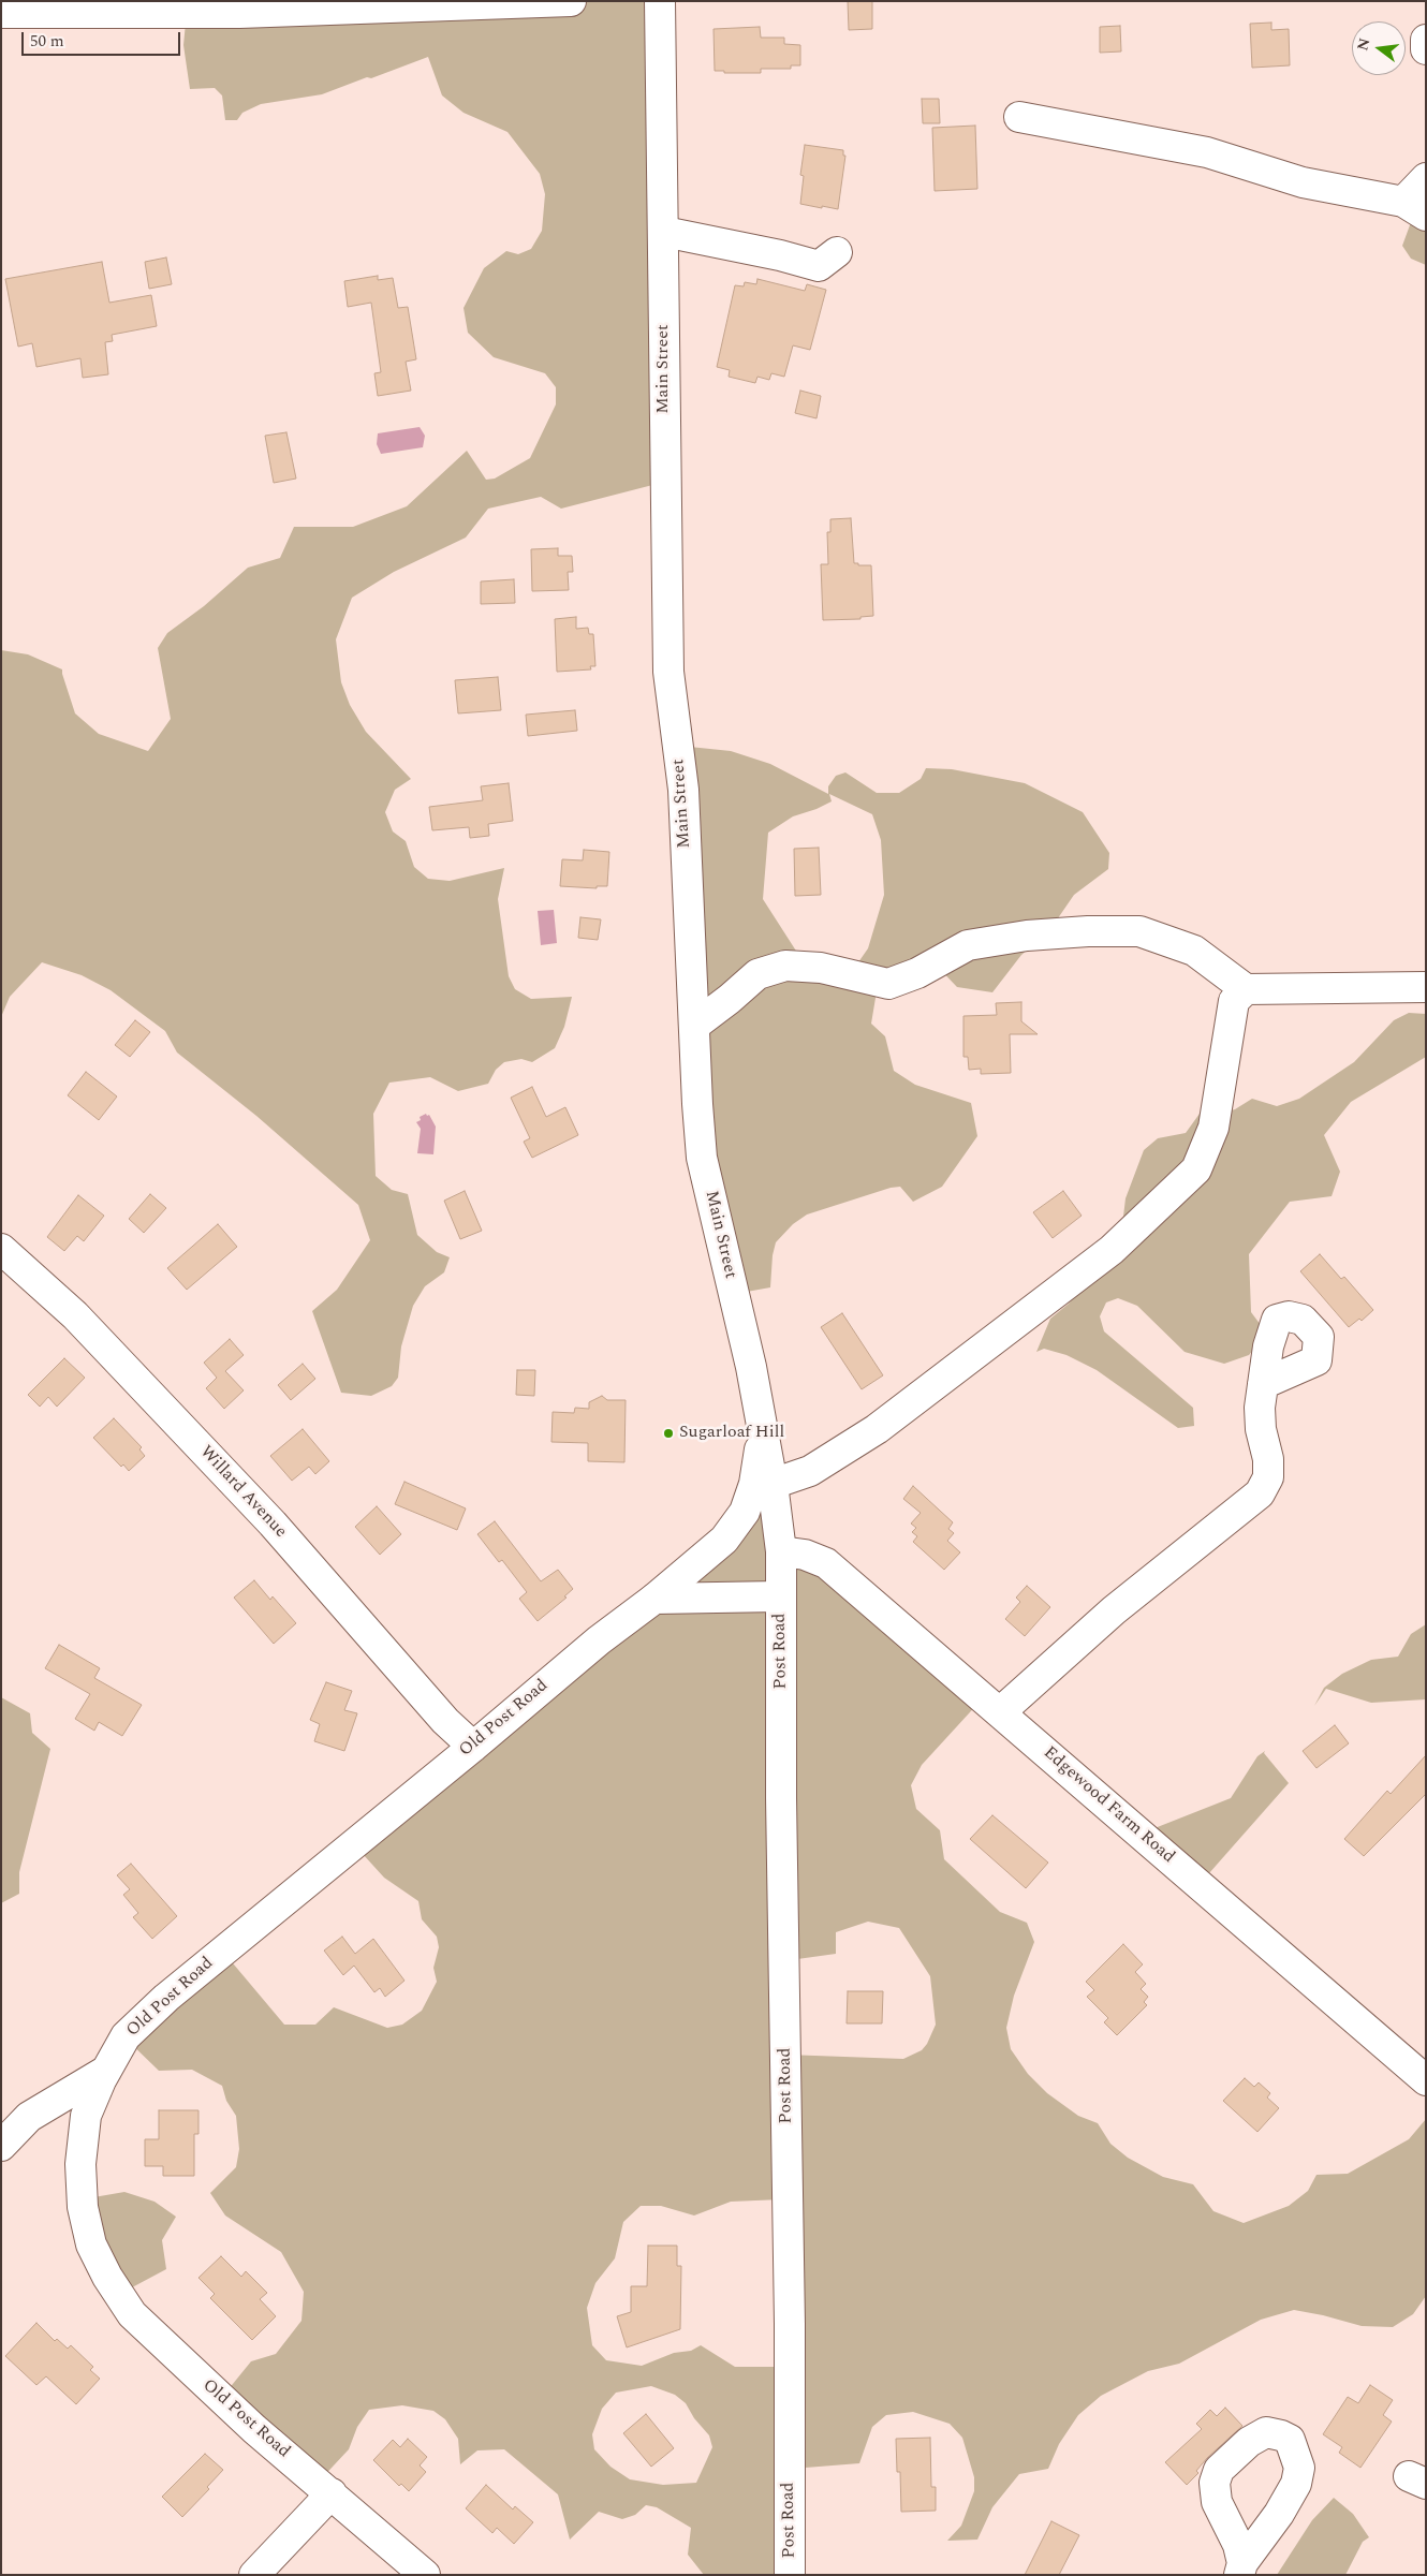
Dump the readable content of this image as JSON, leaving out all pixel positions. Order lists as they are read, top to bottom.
{
  "streets": {
    "street": [
      "Main Street",
      "Willard Avenue",
      "Post Road",
      "Old Post Road",
      "Edgewood Farm Road"
    ]
  },
  "crossings": [
    ["Main Street", "Post Road"],
    ["Main Street", "Old Post Road"],
    ["Main Street", "Edgewood Farm Road"],
    ["Willard Avenue", "Old Post Road"]
  ],
  "places": ["Sugarloaf Hill"],
  "scale_bar": "50 m",
  "north": "left"
}
